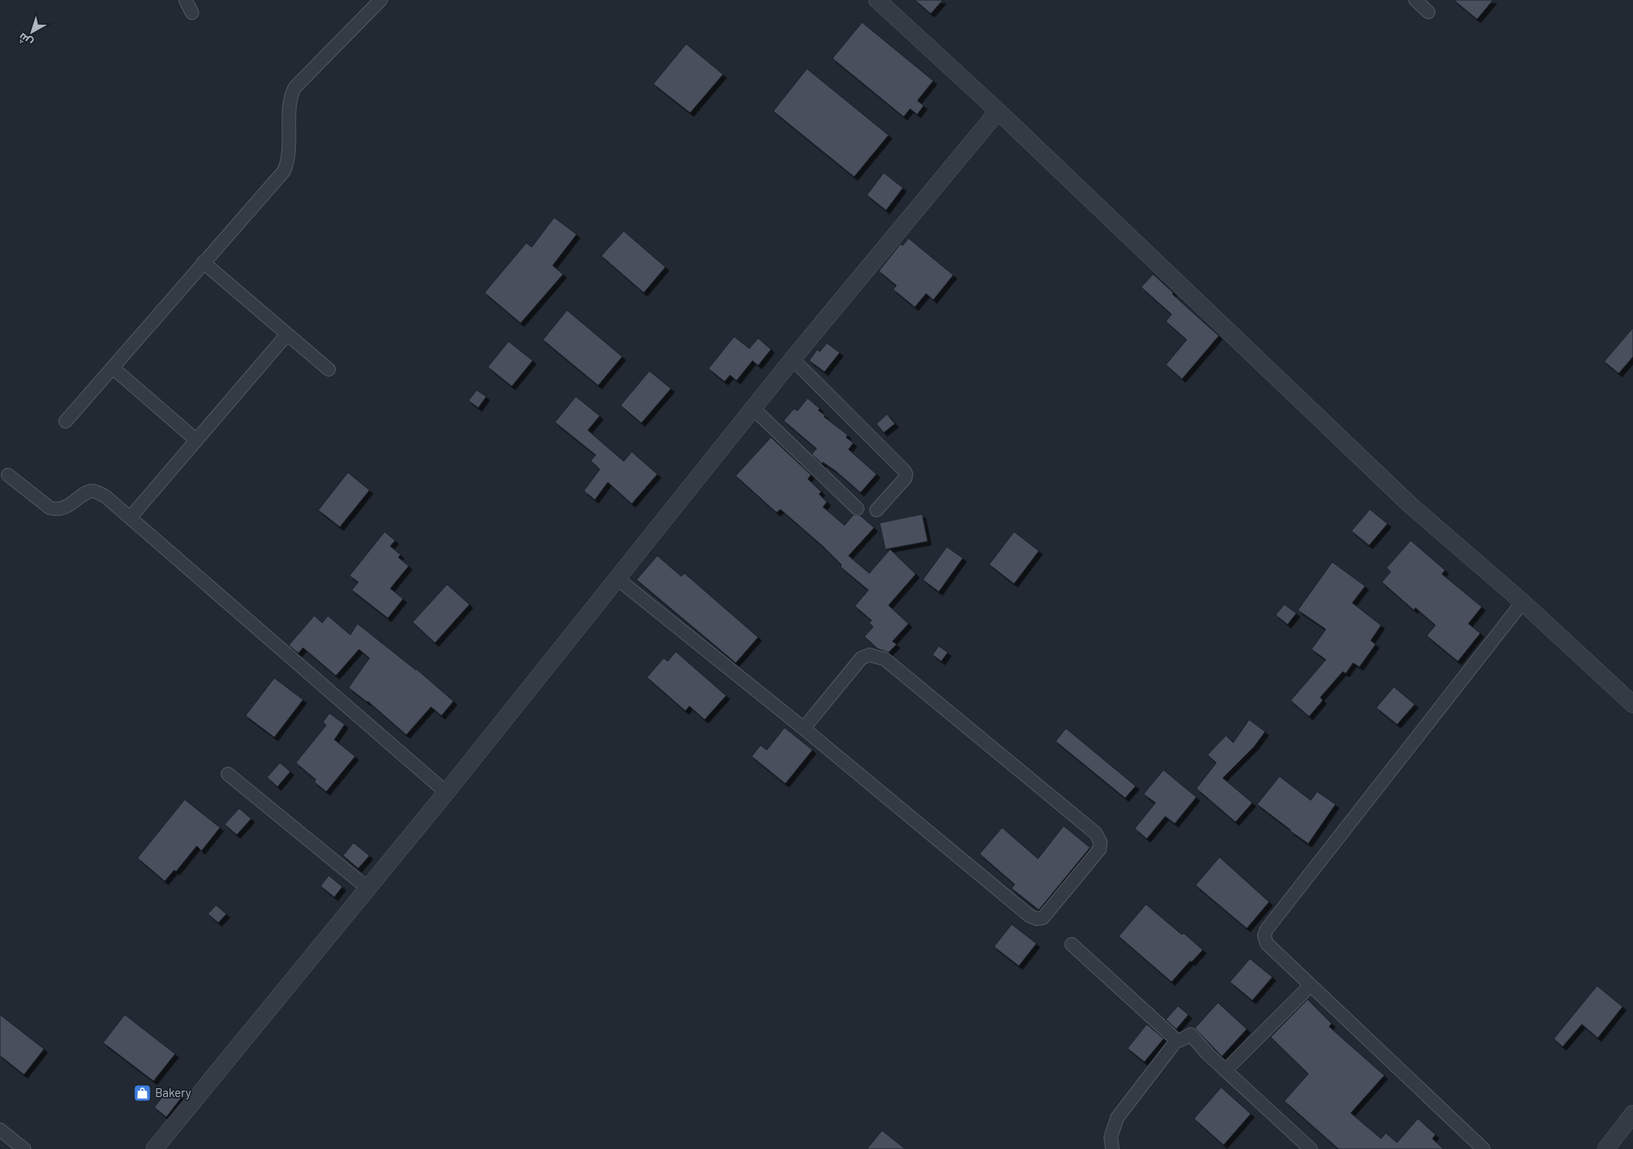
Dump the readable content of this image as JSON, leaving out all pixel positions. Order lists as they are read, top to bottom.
{
  "places": {
    "shop": ["Bakery"]
  },
  "north": "bottom left"
}
